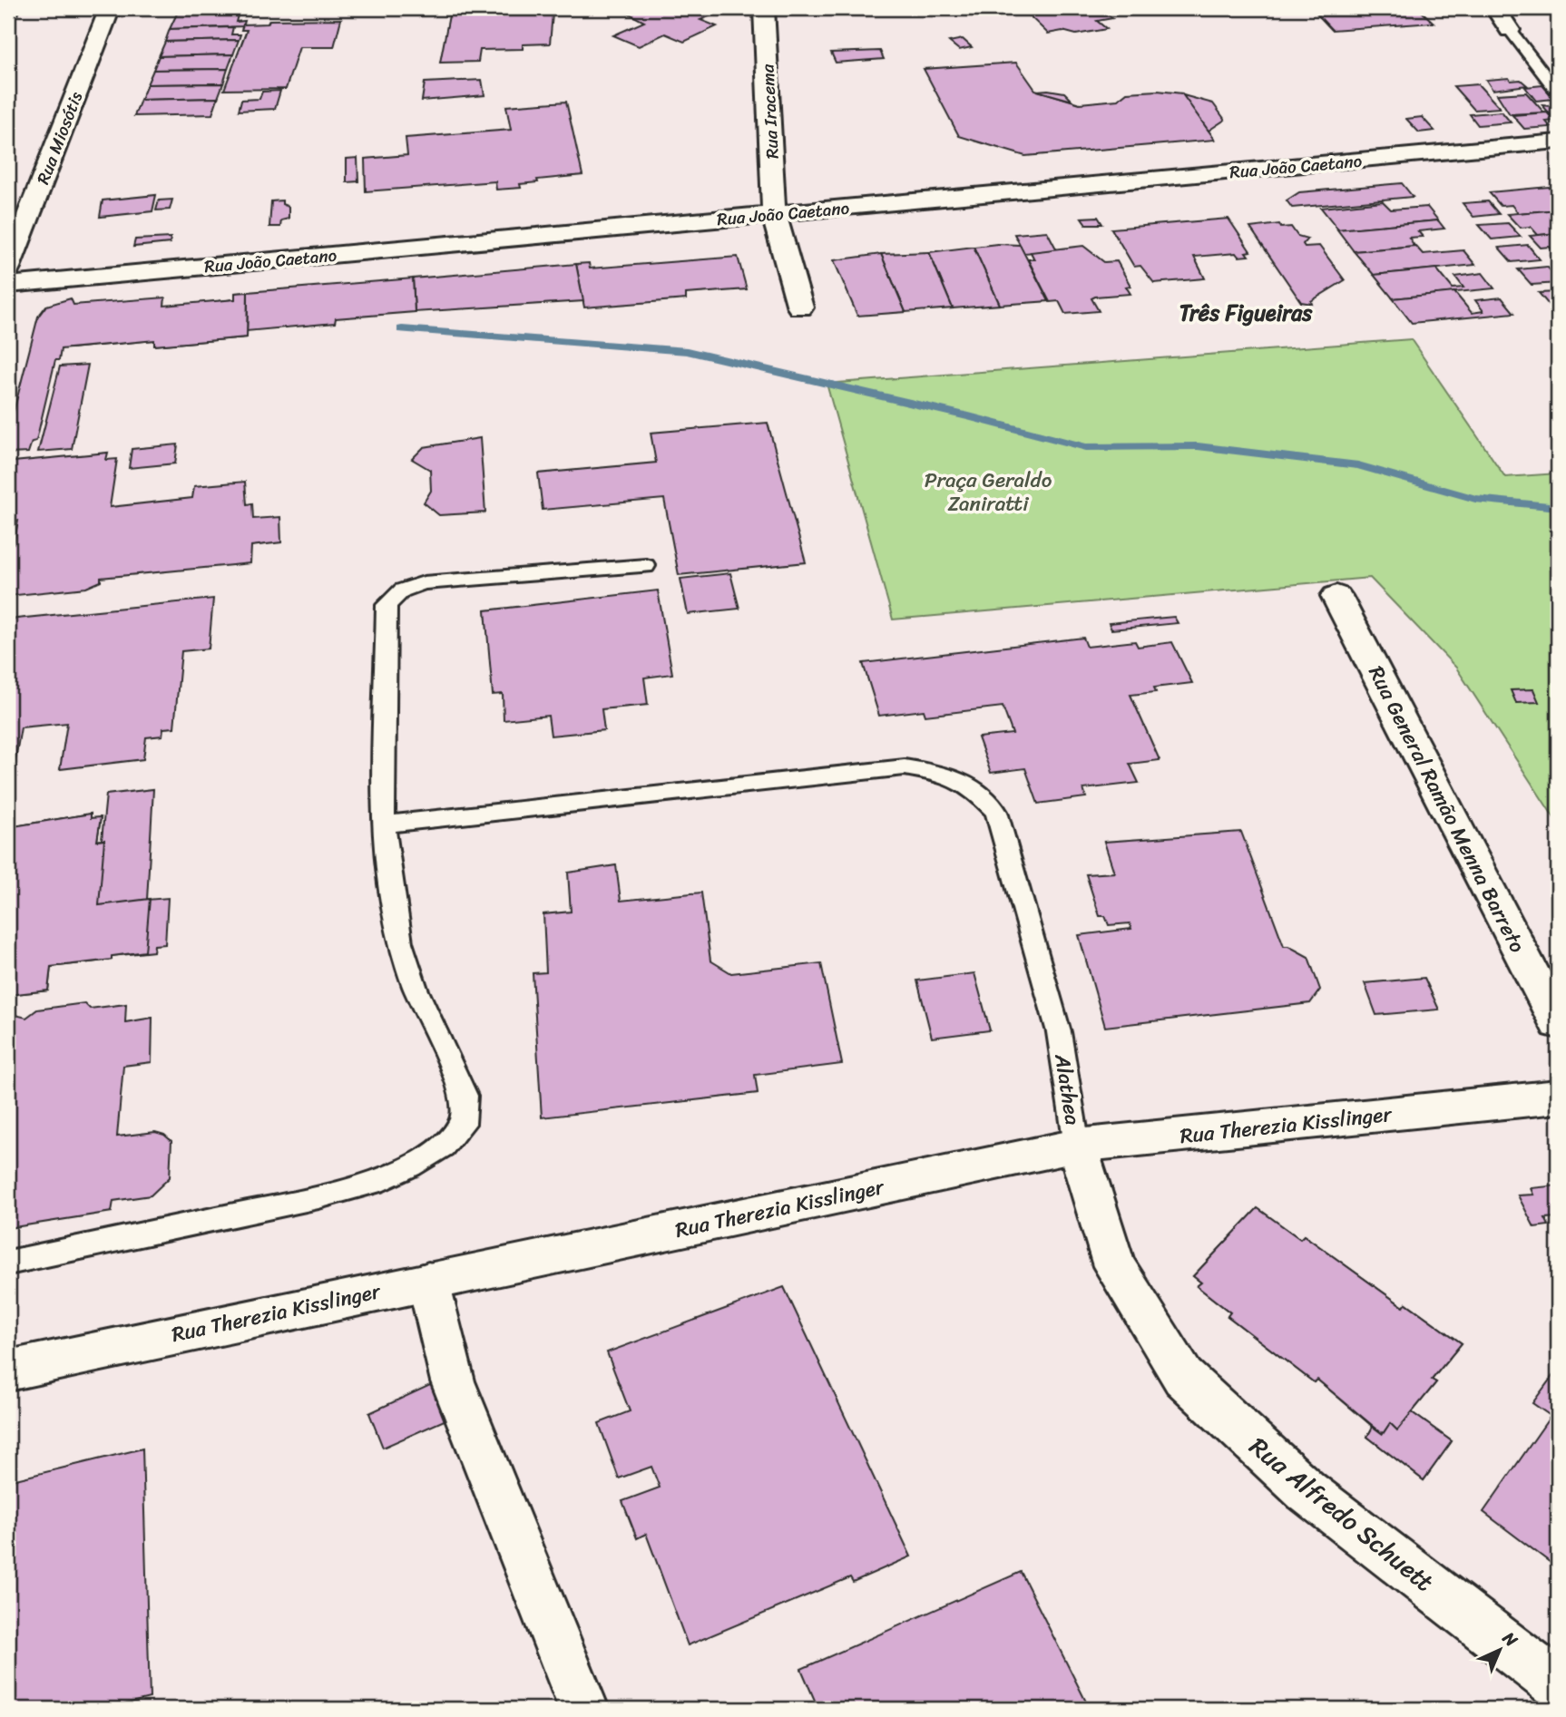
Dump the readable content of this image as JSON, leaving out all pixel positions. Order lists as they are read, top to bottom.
{
  "streets": {
    "street": [
      "Rua Iracema",
      "Rua Miosótis",
      "Rua João Caetano",
      "Rua General Ramão Menna Barreto",
      "Rua Therezia Kisslinger",
      "Rua Alfredo Schuett"
    ],
    "lane": ["Alathea"]
  },
  "crossings": [
    ["Rua Iracema", "Rua João Caetano"],
    ["Alathea", "Rua Therezia Kisslinger"],
    ["Alathea", "Rua Alfredo Schuett"],
    ["Rua Therezia Kisslinger", "Rua Alfredo Schuett"]
  ],
  "districts": ["Três Figueiras"],
  "parks": ["Praça Geraldo Zaniratti"],
  "north": "top right"
}
